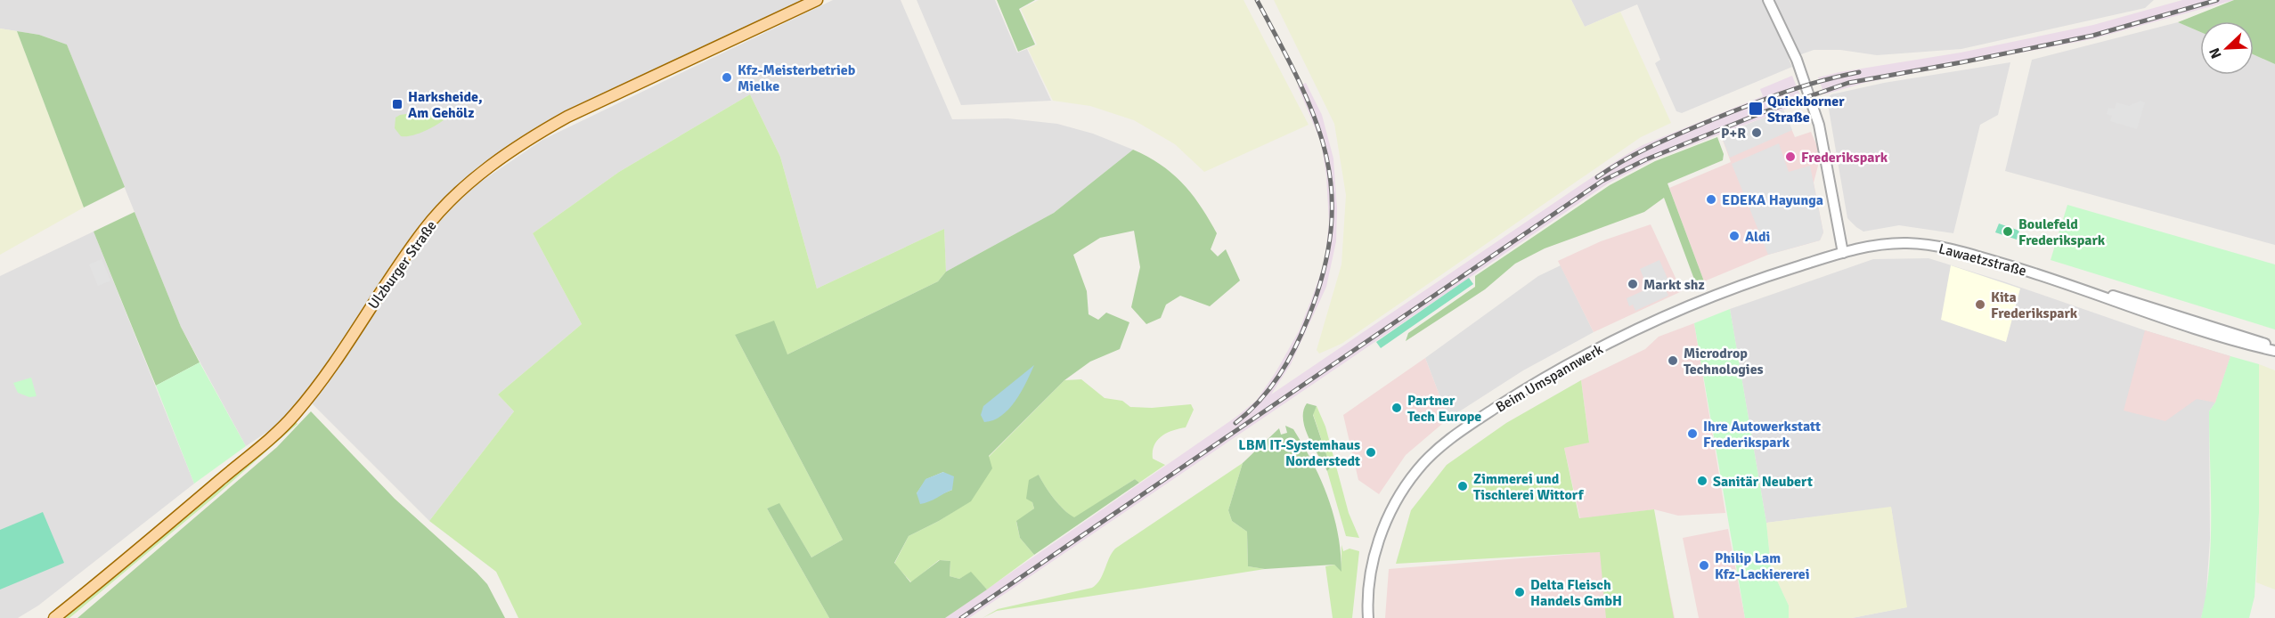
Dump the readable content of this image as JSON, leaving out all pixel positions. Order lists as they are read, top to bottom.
{
  "streets": {
    "main road": ["Ulzburger Straße"],
    "street": ["Lawaetzstraße", "Beim Umspannwerk"]
  },
  "crossings": [
    ["Lawaetzstraße", "Beim Umspannwerk"]
  ],
  "places": {
    "other": [
      "Kfz-Meisterbetrieb Mielke",
      "P+R",
      "Frederikspark",
      "EDEKA Hayunga",
      "Boulefeld Frederikspark",
      "Aldi",
      "Markt shz",
      "Kita Frederikspark",
      "Microdrop Technologies",
      "Partner Tech Europe",
      "Ihre Autowerkstatt Frederikspark",
      "LBM IT-Systemhaus Norderstedt",
      "Sanitär Neubert",
      "Zimmerei und Tischlerei Wittorf",
      "Philip Lam Kfz-Lackiererei",
      "Delta Fleisch Handels GmbH"
    ],
    "transit": ["Harksheide, Am Gehölz", "Quickborner Straße"]
  },
  "north": "bottom left"
}
